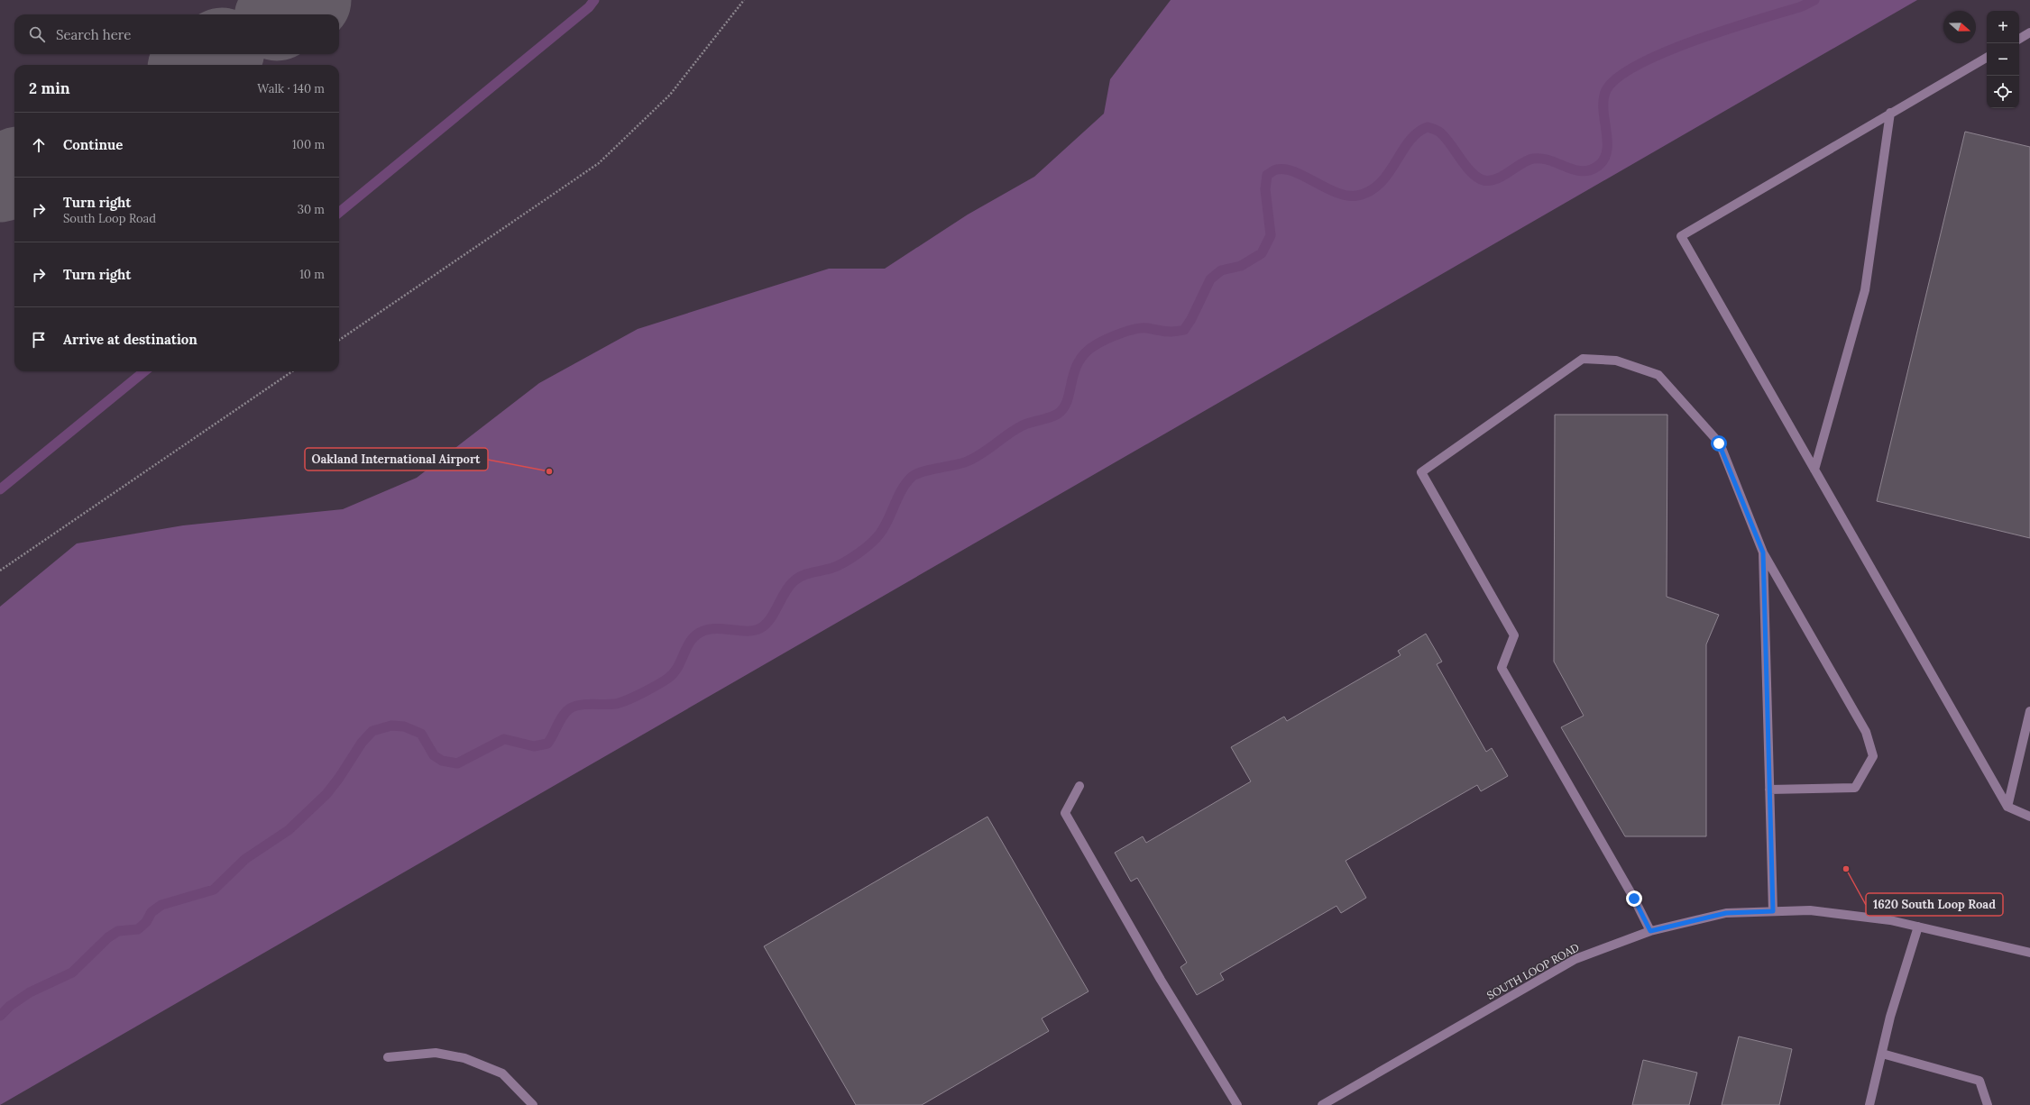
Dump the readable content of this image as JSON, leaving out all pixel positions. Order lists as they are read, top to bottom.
{
  "streets": {
    "street": ["SOUTH LOOP ROAD"]
  },
  "places": ["Oakland International Airport", "1620 South Loop Road"],
  "north": "right",
  "page": {
    "map_buttons": ["+", "−"],
    "search": "Search here",
    "heading": ["2 min", "Walk · 140 m"],
    "list": [
      ["Continue", "100 m"],
      ["Turn right", "South Loop Road", "30 m"],
      ["Turn right", "10 m"],
      "Arrive at destination"
    ]
  }
}
